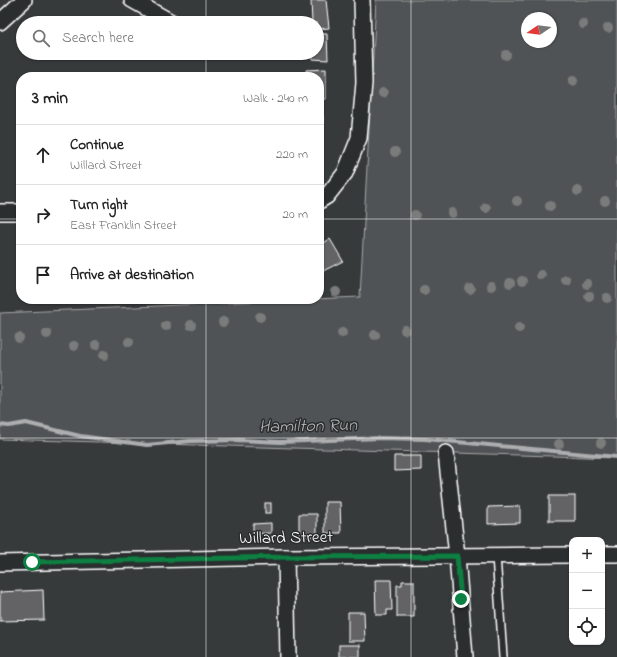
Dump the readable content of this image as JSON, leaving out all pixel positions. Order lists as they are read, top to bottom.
{
  "streets": {
    "street": ["Willard Street"]
  },
  "water": ["Hamilton Run"],
  "north": "left",
  "page": {
    "search": "Search here",
    "heading": ["3 min", "Walk · 240 m"],
    "list": [
      ["Continue", "Willard Street", "220 m"],
      ["Turn right", "East Franklin Street", "20 m"],
      "Arrive at destination"
    ],
    "map_buttons": ["+", "−"]
  }
}
